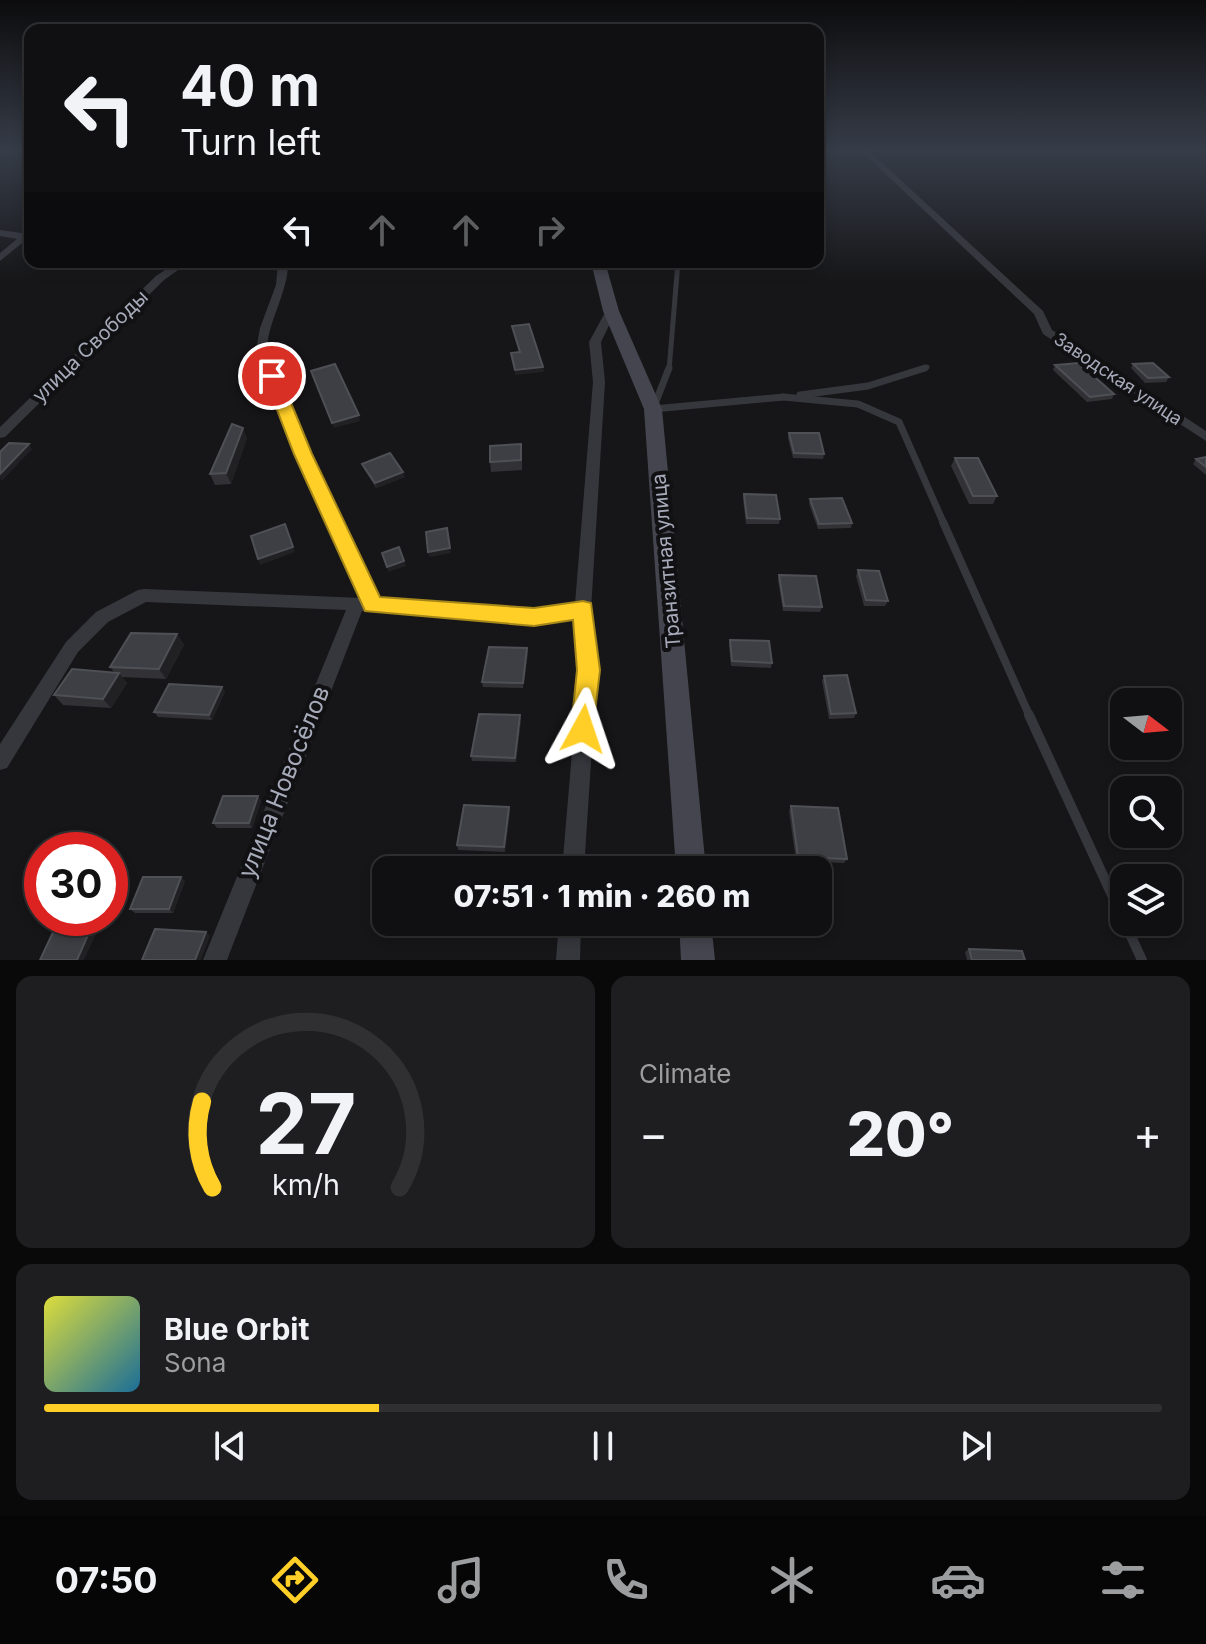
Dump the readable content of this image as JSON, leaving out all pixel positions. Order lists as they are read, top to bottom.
{
  "streets": {
    "main road": ["Транзитная улица"],
    "street": ["улица Свободы", "Заводская улица", "улица Новосёлов"]
  },
  "north": "right",
  "page": {
    "turn": ["40 m", "Turn left"],
    "limit": "30",
    "trip": "07:51 · 1 min · 260 m",
    "tile": "Climate",
    "heat": ["−", "20°", "+"],
    "song": ["Blue Orbit", "Sona"],
    "tabs": "07:50",
    "gauge": ["27", "km/h"]
  }
}
